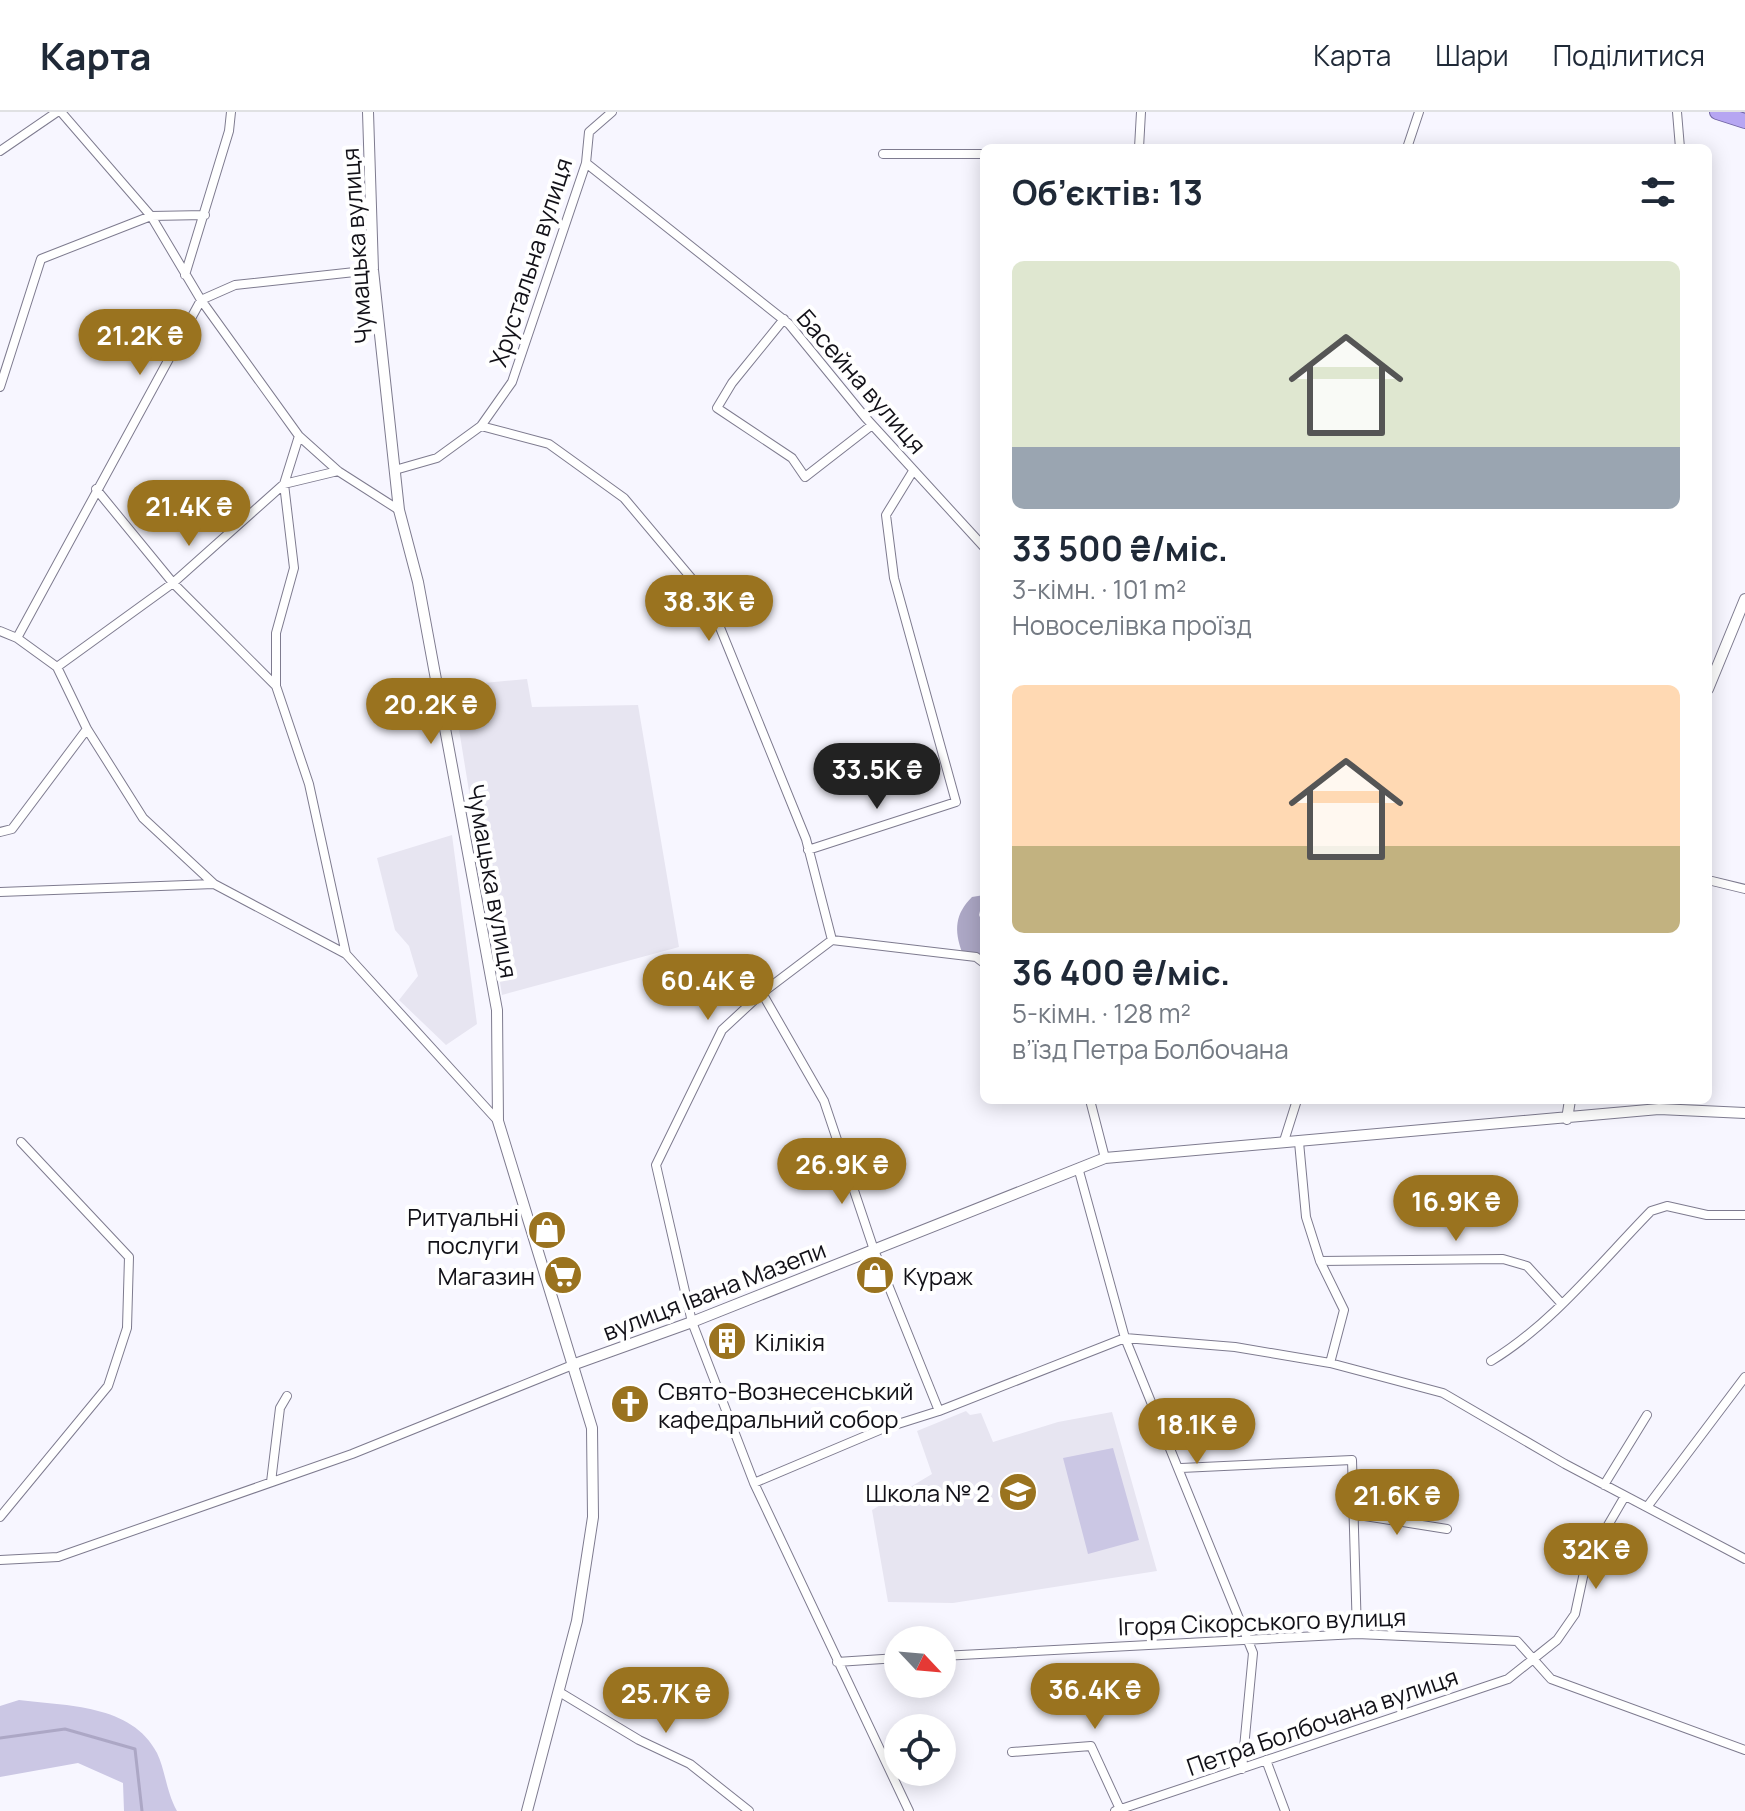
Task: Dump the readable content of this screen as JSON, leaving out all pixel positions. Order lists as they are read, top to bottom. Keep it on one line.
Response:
{"streets":{"street":["Чумацька вулиця","Хрустальна вулиця","Басейна вулиця","вулиця Івана Мазепи","Ігоря Сікорського вулиця","Петра Болбочана вулиця"]},"crossings":[["Чумацька вулиця","Хрустальна вулиця"],["Чумацька вулиця","вулиця Івана Мазепи"],["Хрустальна вулиця","Басейна вулиця"],["Ігоря Сікорського вулиця","Петра Болбочана вулиця"]],"places":{"shop":["Ритуальні послуги","Кураж"],"supermarket":["Магазин"],"building":["Кілікія"],"church":["Свято-Вознесенський кафедральний собор"],"school or university":["Школа № 2"]},"north":"bottom right","page":{"header":"Карта","nav":["Карта","Шари","Поділитися"],"heading":"Об’єктів: 13","list":[{"name":"33 500 ₴/міс.","note":"3-кімн. · 101 m² · Новоселівка проїзд"},{"name":"36 400 ₴/міс.","note":"5-кімн. · 128 m² · в’їзд Петра Болбочана"}],"price":["21.2K ₴","21.4K ₴","38.3K ₴","20.2K ₴","33.5K ₴","60.4K ₴","26.9K ₴","16.9K ₴","18.1K ₴","21.6K ₴","32K ₴","36.4K ₴","25.7K ₴"]}}
